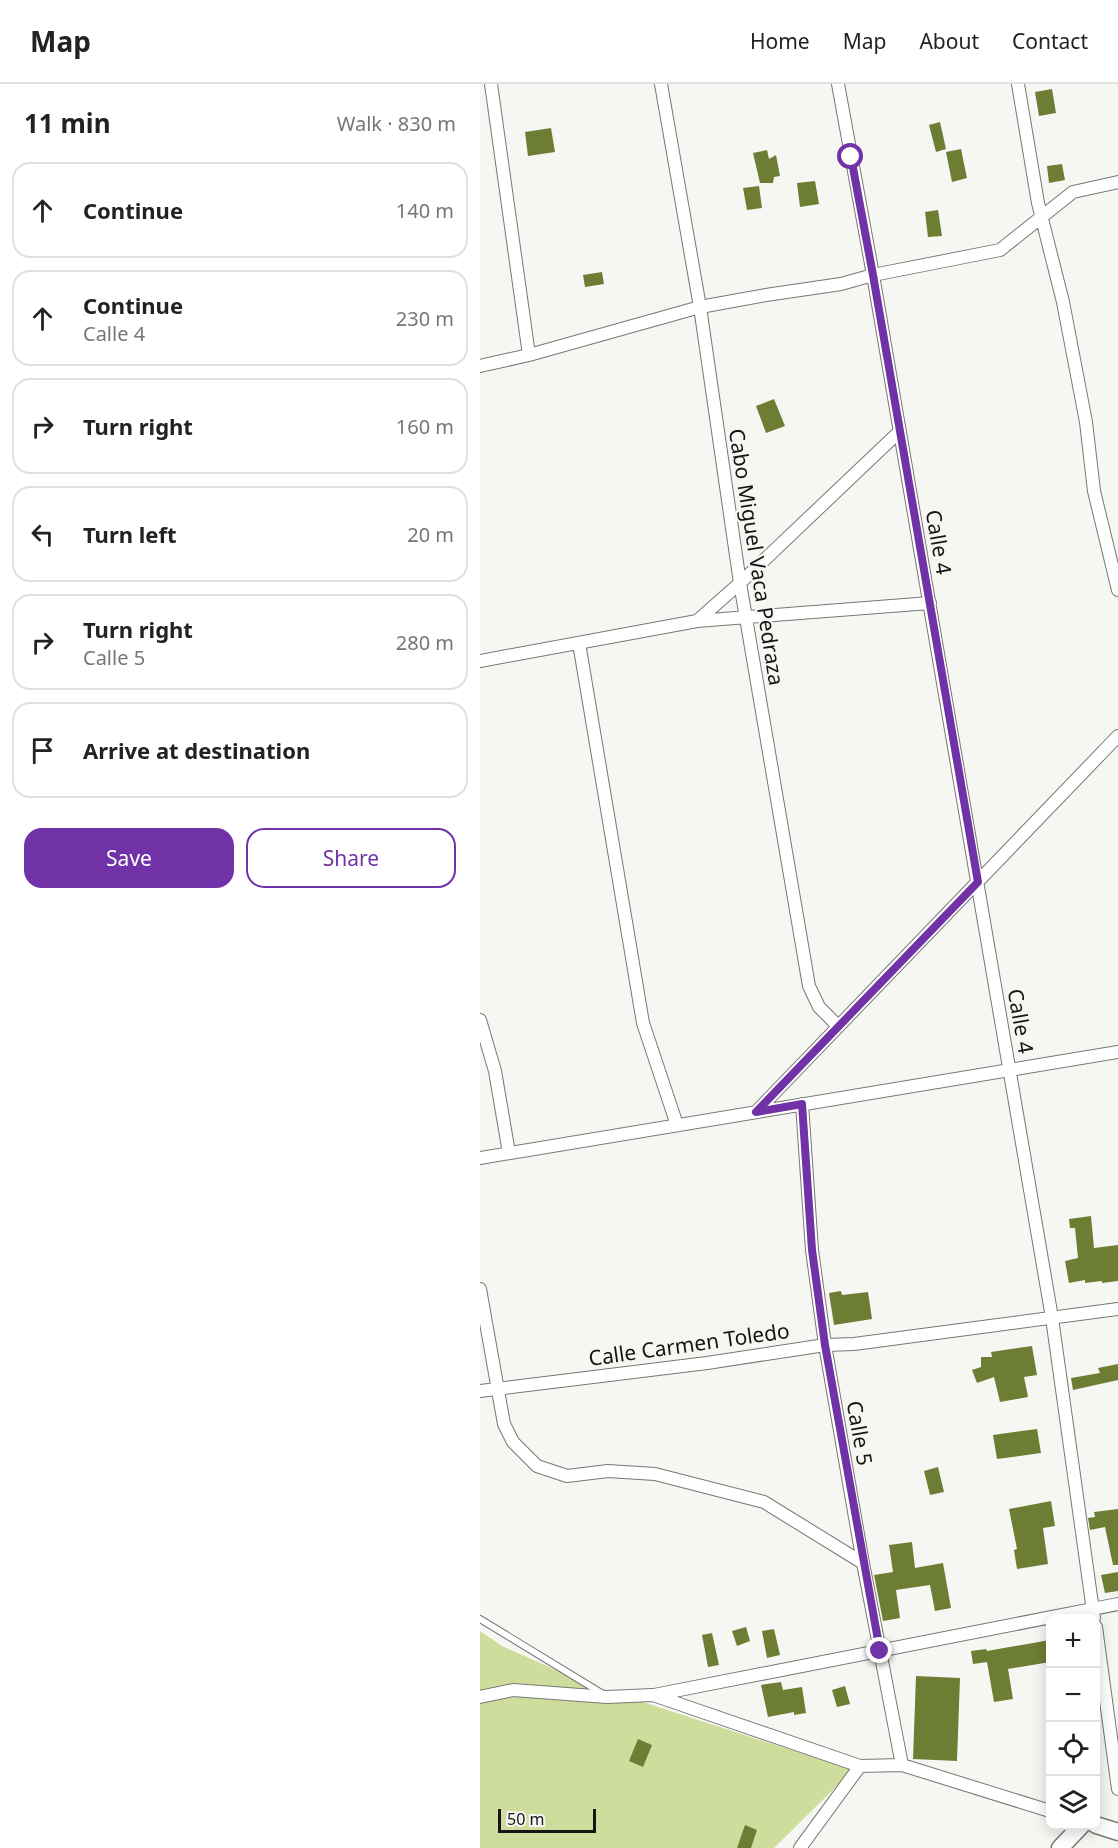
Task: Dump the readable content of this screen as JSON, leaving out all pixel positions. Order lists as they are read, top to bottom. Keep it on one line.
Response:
{"streets":{"street":["Calle 4","Cabo Miguel Vaca Pedraza","Calle Carmen Toledo","Calle 5"]},"crossings":[["Calle 4","Calle Carmen Toledo"],["Calle Carmen Toledo","Calle 5"]],"scale_bar":"50 m","page":{"header":"Map","nav":["Home","Map","About","Contact"],"heading":["11 min","Walk · 830 m"],"list":[["Continue","140 m"],["Continue","Calle 4","230 m"],["Turn right","160 m"],["Turn left","20 m"],["Turn right","Calle 5","280 m"],"Arrive at destination"],"buttons":["Save","Share"],"map_buttons":["+","−"],"scale":"50 m"}}
